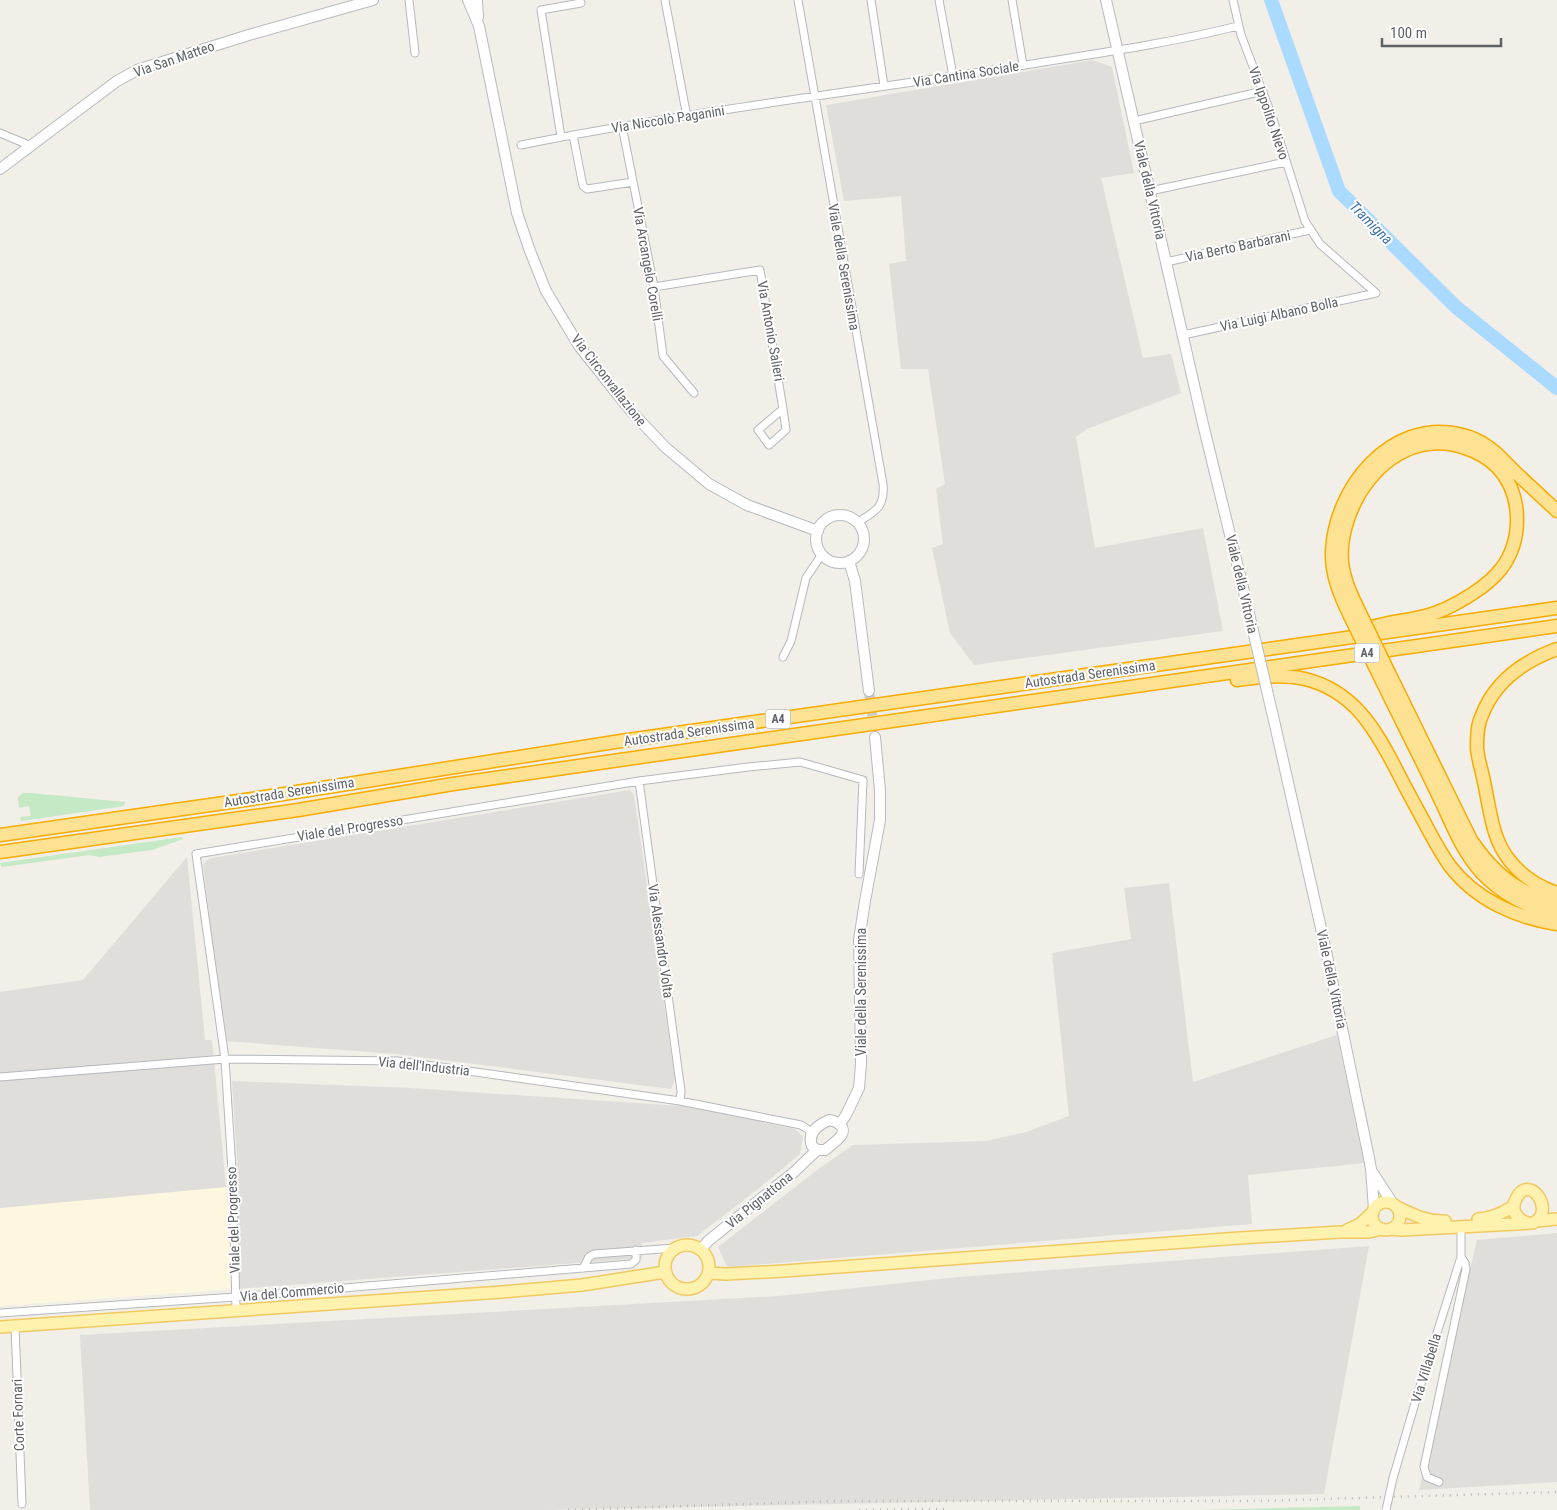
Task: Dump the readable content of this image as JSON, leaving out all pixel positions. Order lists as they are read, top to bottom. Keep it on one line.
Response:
{"streets":{"highway":["A4","Autostrada Serenissima"],"street":["Via San Matteo","Via Cantina Sociale","Via Ippolito Nievo","Via Niccolò Paganini","Viale della Vittoria","Via Berto Barbarani","Via Arcangelo Corelli","Viale della Serenissima","Via Luigi Albano Bolla","Via Antonio Salieri","Via Circonvallazione","Viale del Progresso","Via Alessandro Volta","Via dell'Industria","Via Pignattona","Via del Commercio","Via Villabella","Corte Fornari"]},"crossings":[["Via Cantina Sociale","Via Niccolò Paganini"],["Via Cantina Sociale","Viale della Vittoria"],["Via Cantina Sociale","Viale della Serenissima"],["Via Ippolito Nievo","Via Berto Barbarani"],["Via Ippolito Nievo","Via Luigi Albano Bolla"],["Via Niccolò Paganini","Via Arcangelo Corelli"],["Via Niccolò Paganini","Viale della Serenissima"],["Viale della Vittoria","Via Berto Barbarani"],["Viale della Vittoria","Via Luigi Albano Bolla"],["Via Arcangelo Corelli","Via Antonio Salieri"],["Viale della Serenissima","Via Circonvallazione"],["Viale della Serenissima","Via dell'Industria"],["Viale della Serenissima","Via Pignattona"],["Viale del Progresso","Via Alessandro Volta"],["Viale del Progresso","Via dell'Industria"],["Viale del Progresso","Via del Commercio"],["Via Alessandro Volta","Via dell'Industria"],["Via dell'Industria","Via Pignattona"]],"water":["Tramigna"],"scale_bar":"100 m"}
